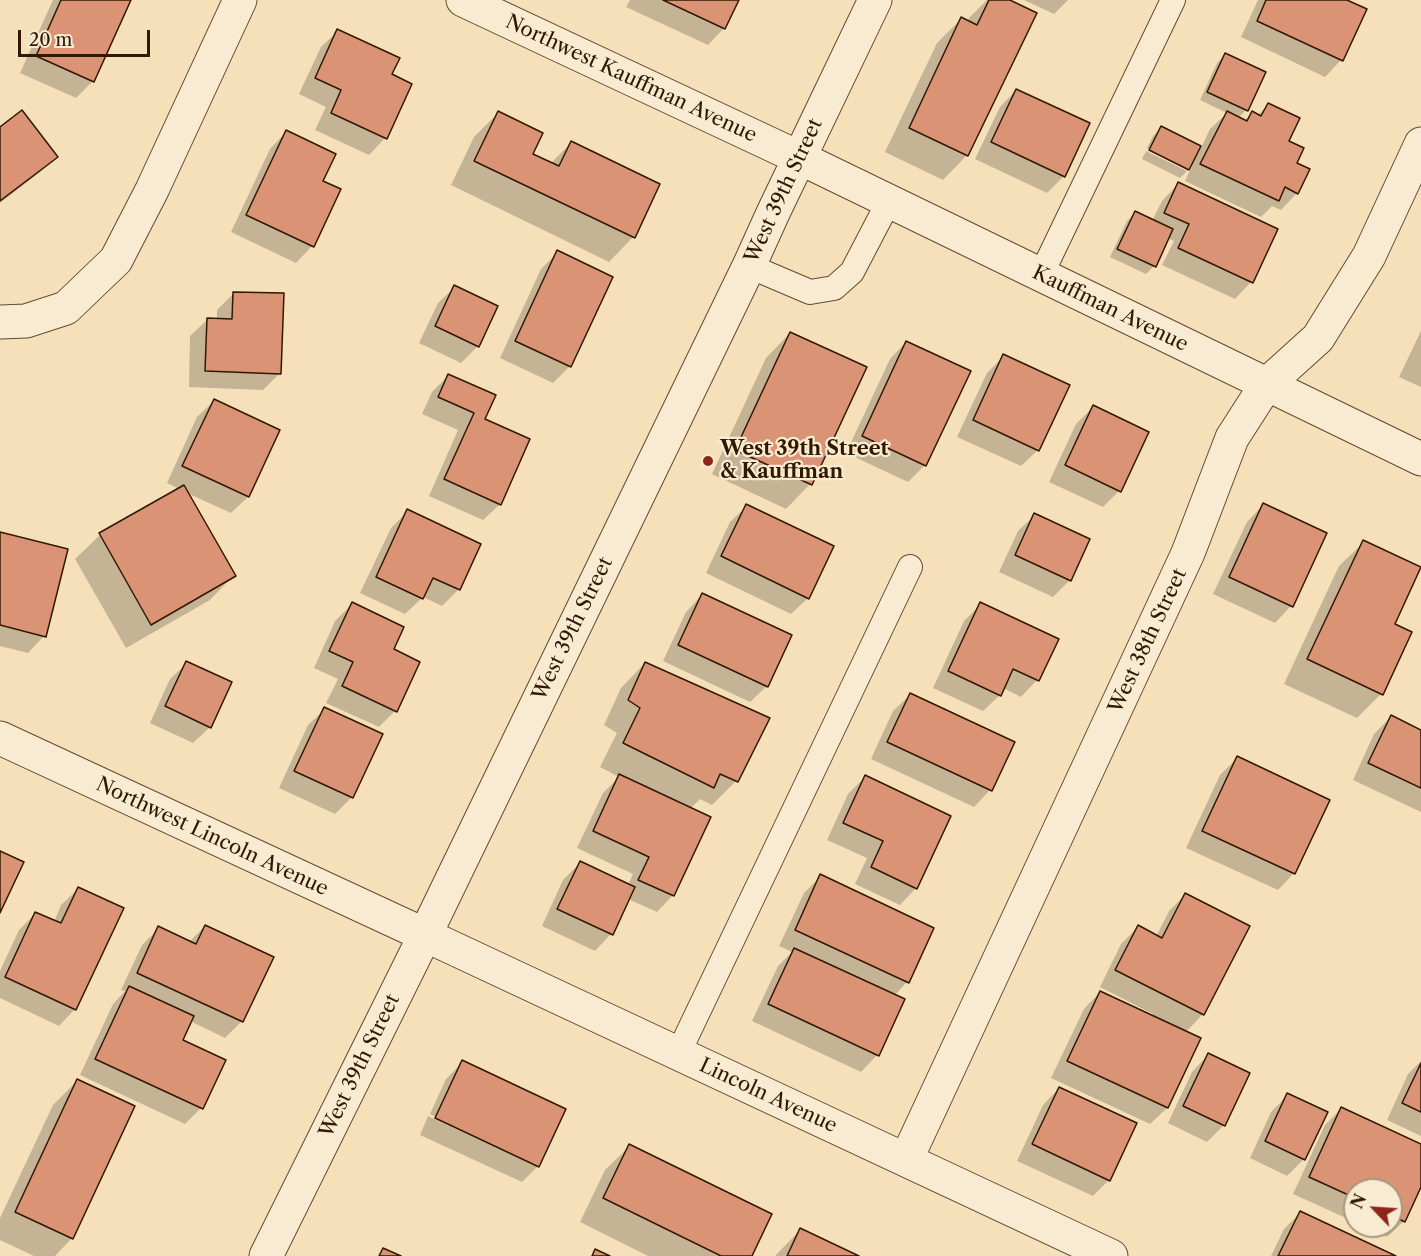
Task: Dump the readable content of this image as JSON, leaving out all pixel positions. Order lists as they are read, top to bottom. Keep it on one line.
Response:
{"streets":{"street":["Northwest Kauffman Avenue","West 39th Street","Kauffman Avenue","West 38th Street","Northwest Lincoln Avenue","Lincoln Avenue"]},"crossings":[["Northwest Kauffman Avenue","West 39th Street"],["Northwest Kauffman Avenue","Kauffman Avenue"],["West 39th Street","Kauffman Avenue"],["West 39th Street","Northwest Lincoln Avenue"],["West 39th Street","Lincoln Avenue"],["Kauffman Avenue","West 38th Street"],["West 38th Street","Lincoln Avenue"],["Northwest Lincoln Avenue","Lincoln Avenue"]],"places":["West 39th Street & Kauffman"],"scale_bar":"20 m","north":"top left"}
